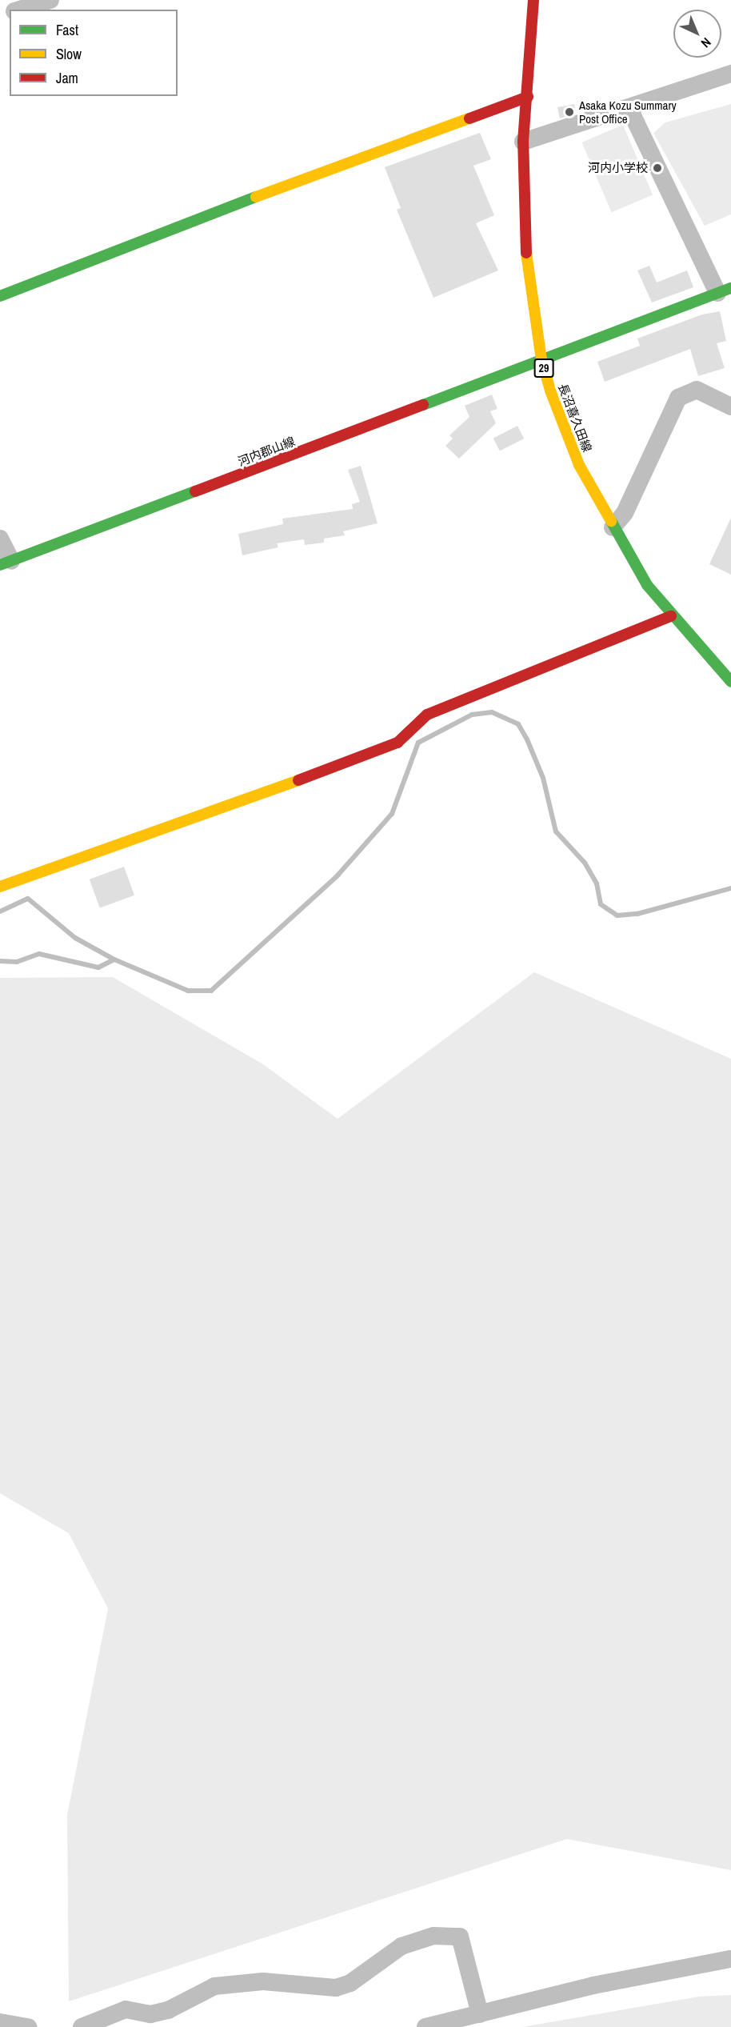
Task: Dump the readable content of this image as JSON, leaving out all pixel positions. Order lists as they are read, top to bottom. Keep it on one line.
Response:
{"streets":{"street":["29","長沼喜久田線","河内郡山線"]},"crossings":[["長沼喜久田線","河内郡山線"]],"places":["Asaka Kozu Summary Post Office","河内小学校"],"legend":["Fast","Slow","Jam"],"north":"bottom right"}
